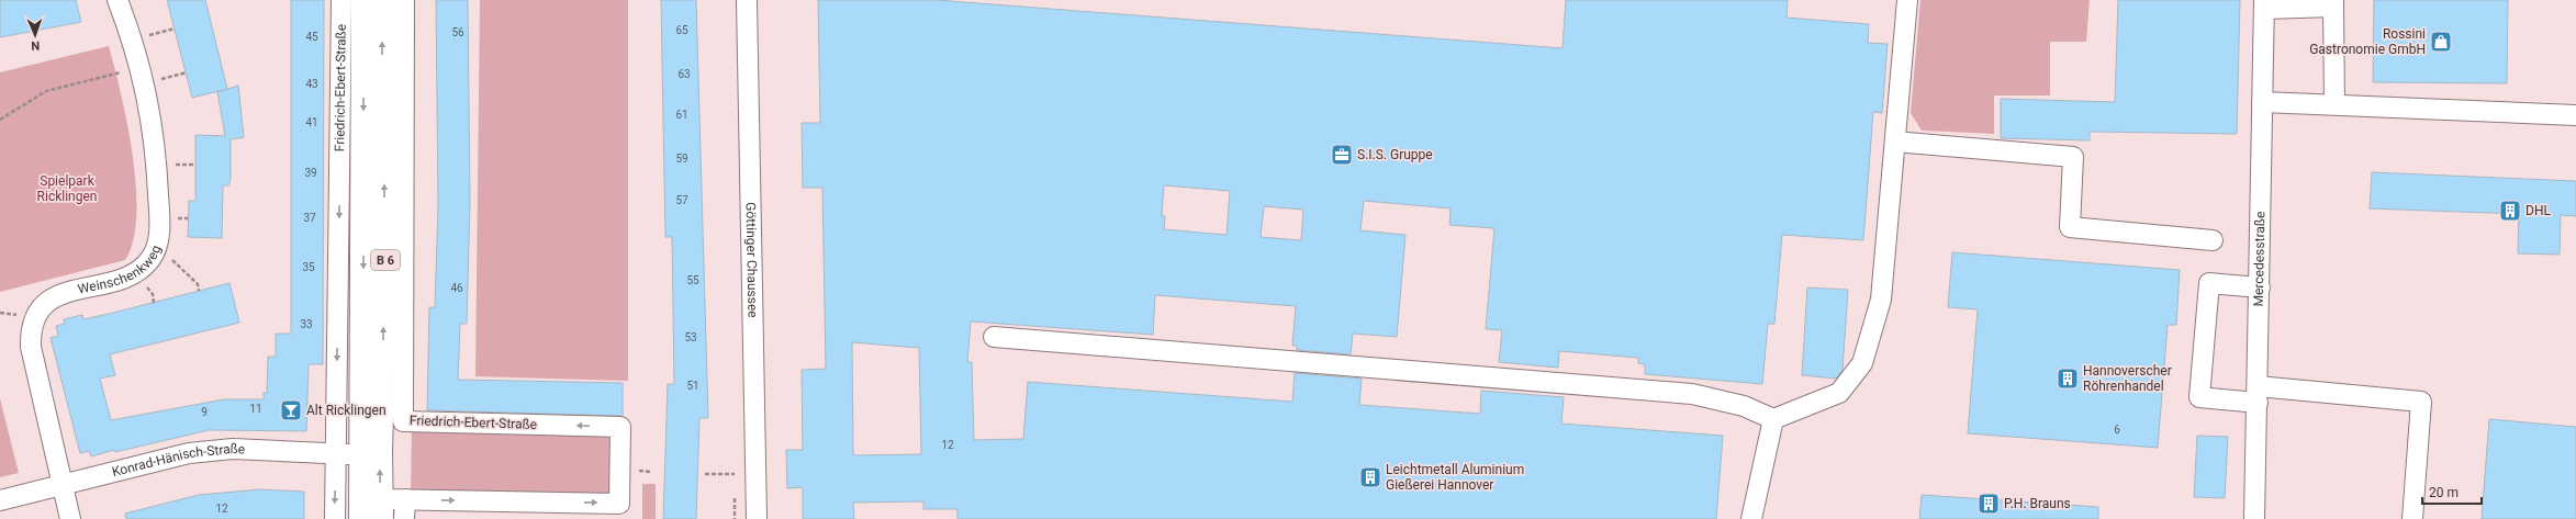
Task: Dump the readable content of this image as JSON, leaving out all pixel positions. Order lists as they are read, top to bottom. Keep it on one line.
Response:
{"streets":{"main road":["Friedrich-Ebert-Straße","B 6"],"street":["Göttinger Chaussee","Mercedesstraße","Weinschenkweg","Konrad-Hänisch-Straße"]},"crossings":[["Friedrich-Ebert-Straße","Konrad-Hänisch-Straße"],["Weinschenkweg","Konrad-Hänisch-Straße"]],"parks":["Spielpark Ricklingen"],"places":{"shop":["Rossini Gastronomie GmbH"],"office":["S.I.S. Gruppe"],"building":["DHL","Hannoverscher Röhrenhandel","Leichtmetall Aluminium Gießerei Hannover","P.H. Brauns"],"bar":["Alt Ricklingen"]},"house_numbers":["65","56","45","63","43","61","41","59","39","57","37","35","55","46","33","53","51","11","9","6","12","12"],"scale_bar":"20 m","north":"bottom"}
